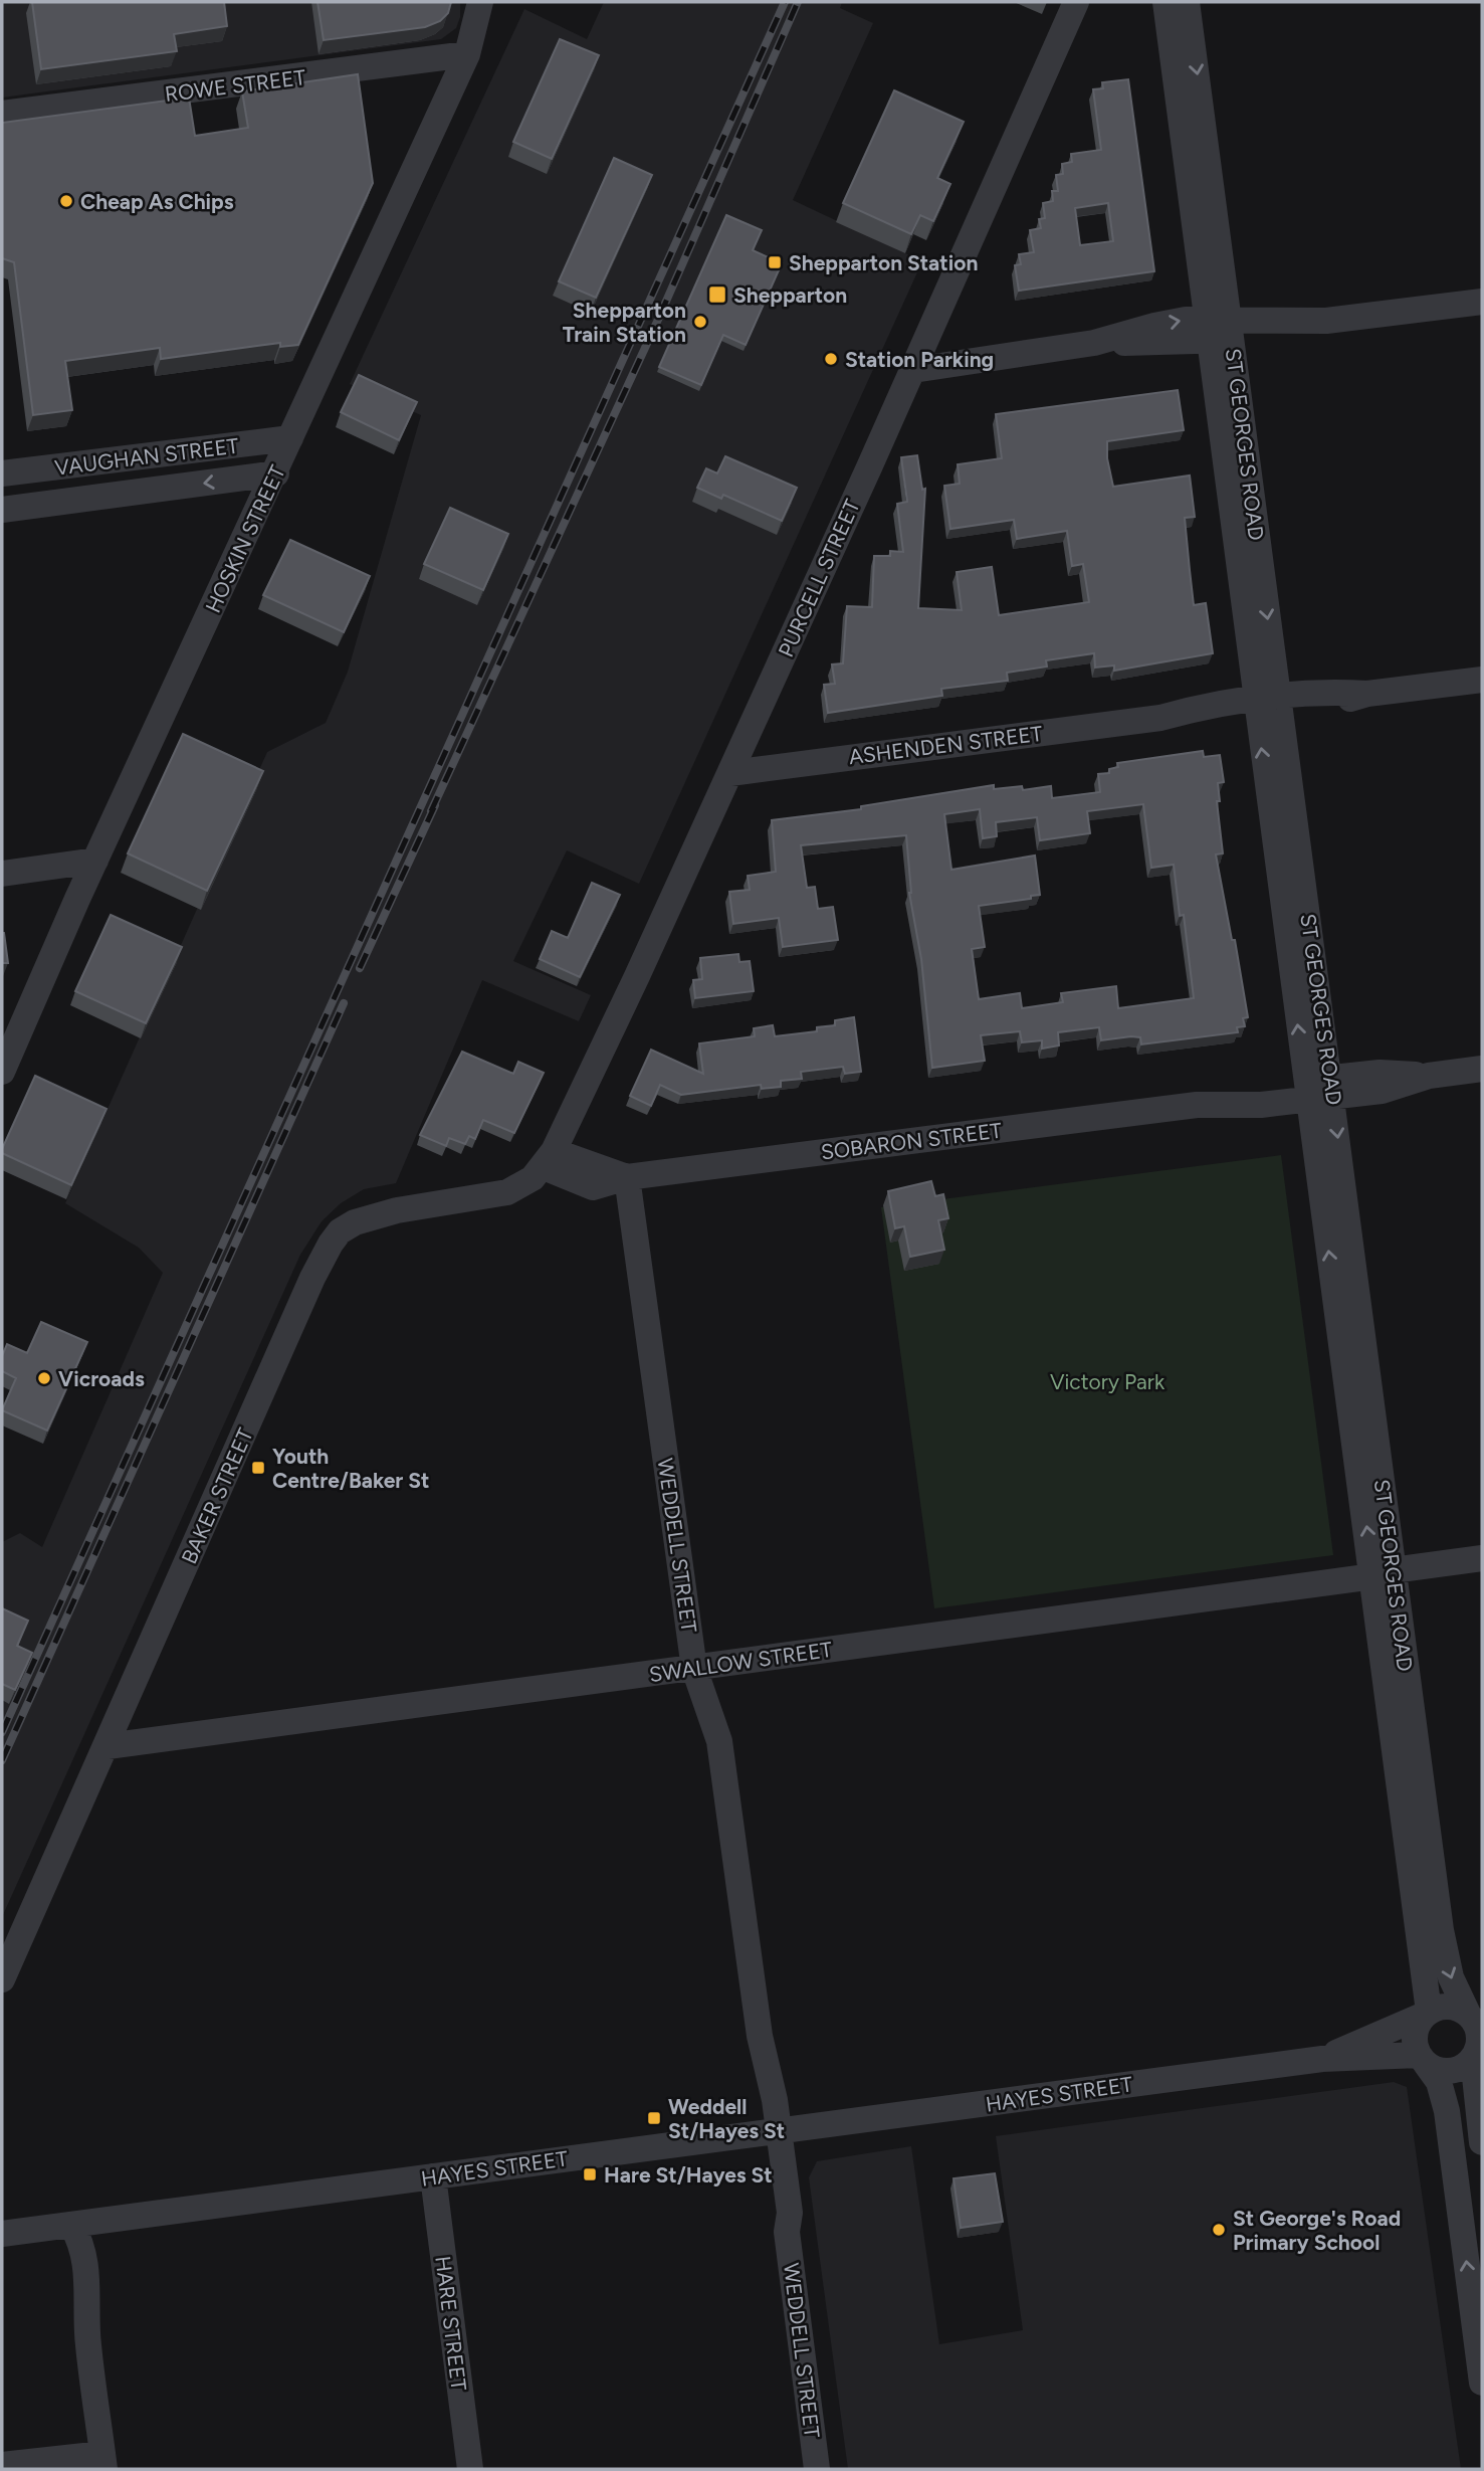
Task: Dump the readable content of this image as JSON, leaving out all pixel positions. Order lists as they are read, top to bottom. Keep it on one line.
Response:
{"streets":{"street":["ROWE STREET","ST GEORGES ROAD","VAUGHAN STREET","HOSKIN STREET","PURCELL STREET","ASHENDEN STREET","SOBARON STREET","BAKER STREET","WEDDELL STREET","SWALLOW STREET","HAYES STREET","HARE STREET"]},"crossings":[["ROWE STREET","HOSKIN STREET"],["ST GEORGES ROAD","ASHENDEN STREET"],["ST GEORGES ROAD","SOBARON STREET"],["ST GEORGES ROAD","SWALLOW STREET"],["ST GEORGES ROAD","HAYES STREET"],["VAUGHAN STREET","HOSKIN STREET"],["PURCELL STREET","ASHENDEN STREET"],["PURCELL STREET","SOBARON STREET"],["PURCELL STREET","BAKER STREET"],["SOBARON STREET","BAKER STREET"],["SOBARON STREET","WEDDELL STREET"],["BAKER STREET","SWALLOW STREET"],["WEDDELL STREET","SWALLOW STREET"],["WEDDELL STREET","HAYES STREET"],["HAYES STREET","HARE STREET"]],"parks":["Victory Park"],"places":{"other":["Cheap As Chips","Shepparton Train Station","Station Parking","Vicroads","St George's Road Primary School"],"transit":["Shepparton Station","Shepparton","Youth Centre/Baker St","Weddell St/Hayes St","Hare St/Hayes St"]}}
